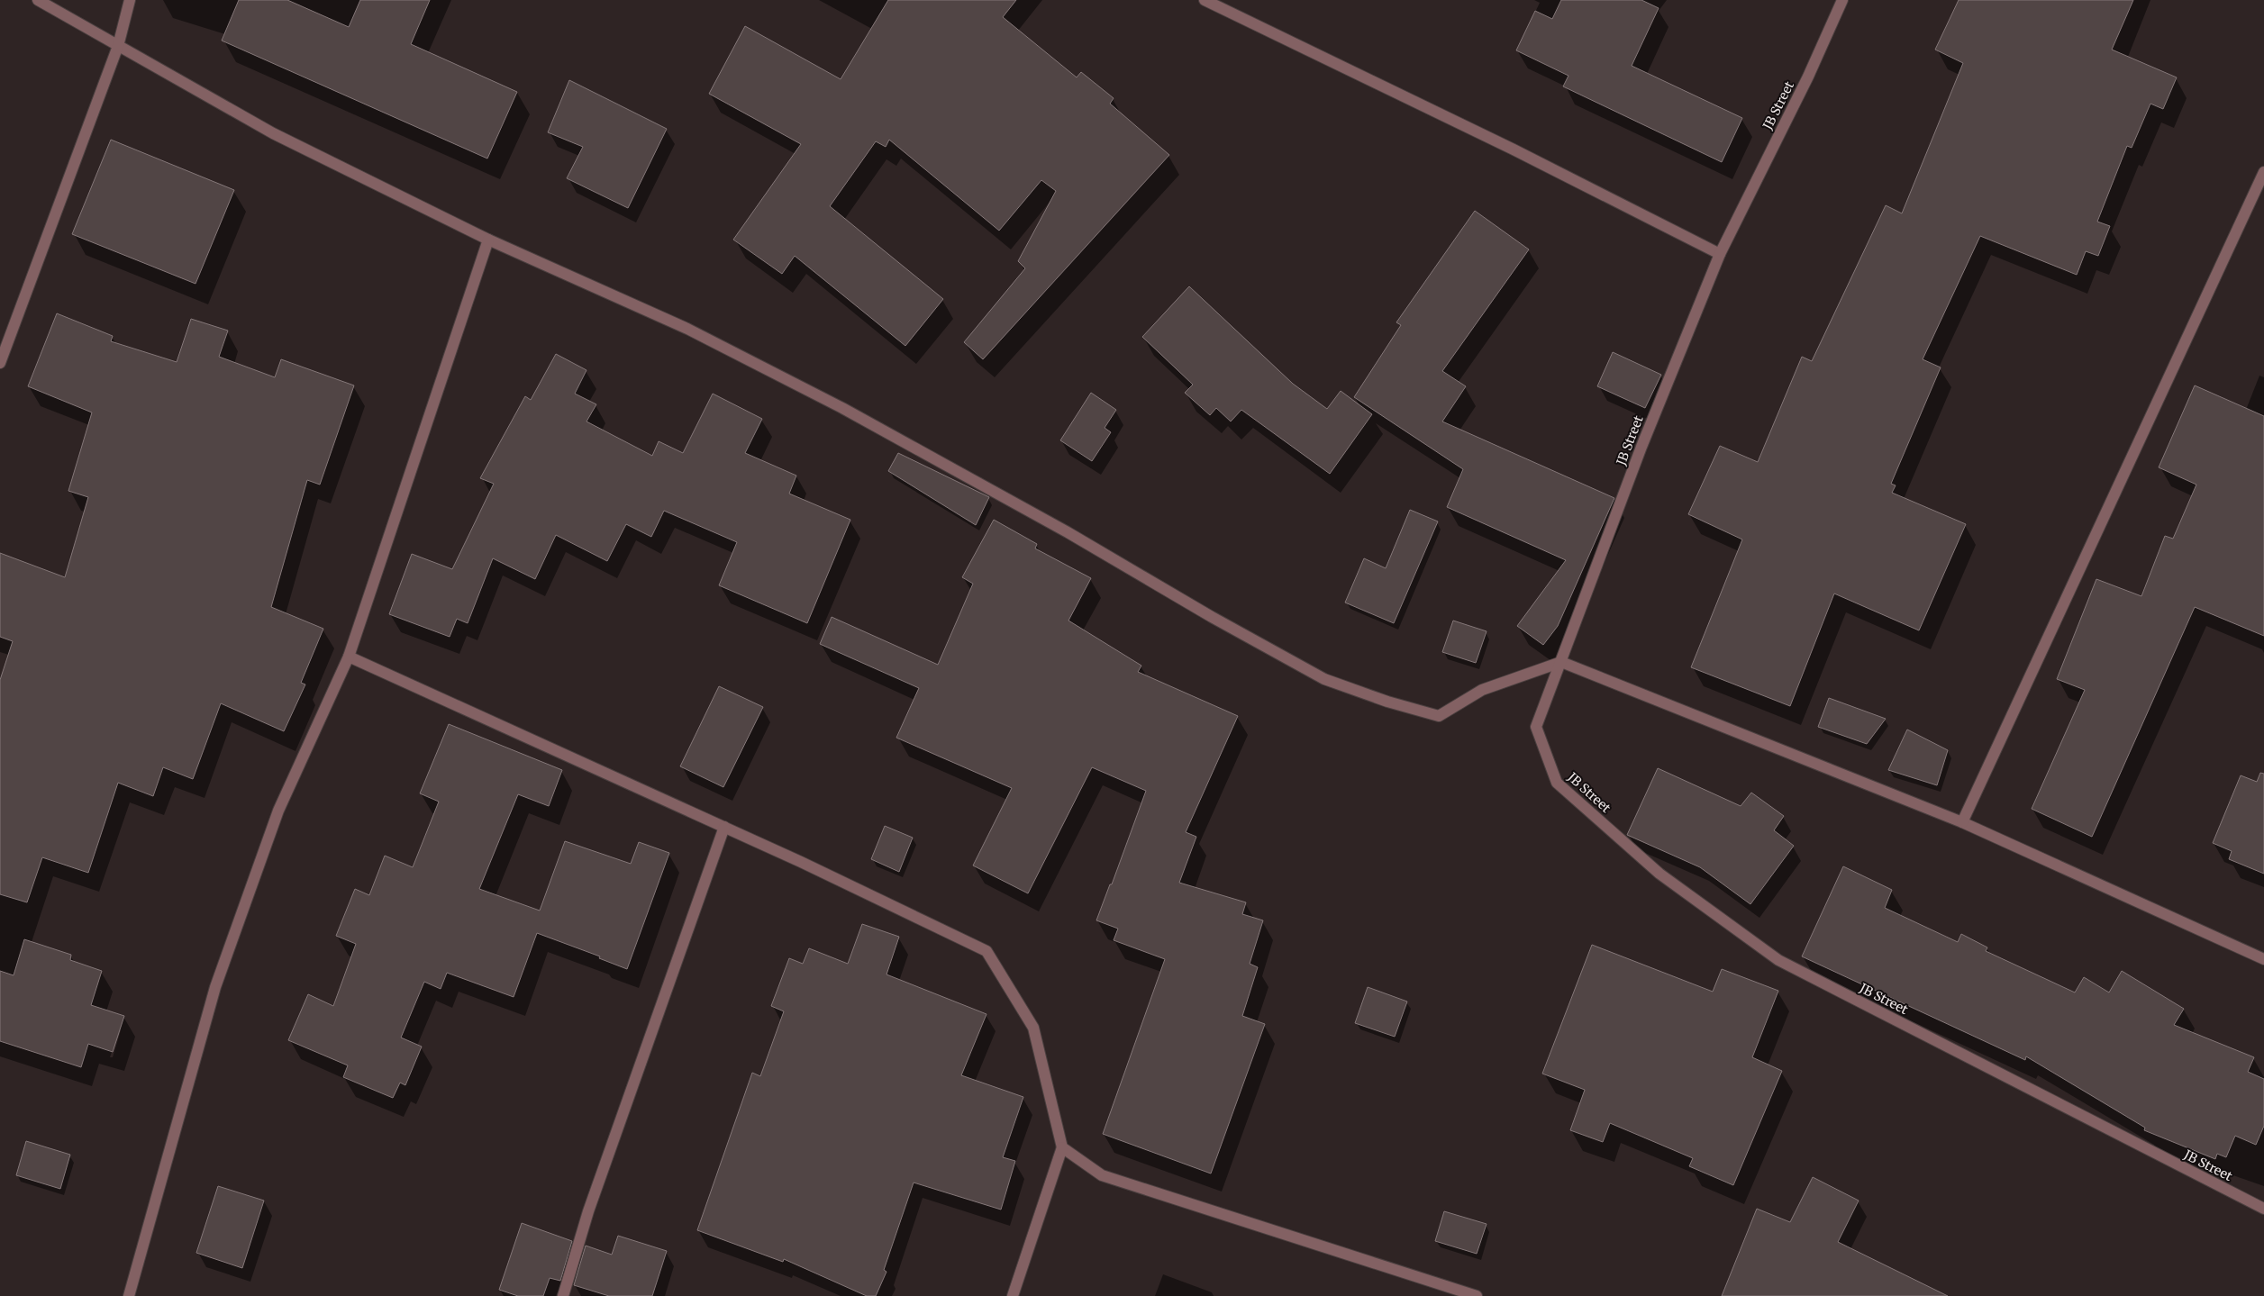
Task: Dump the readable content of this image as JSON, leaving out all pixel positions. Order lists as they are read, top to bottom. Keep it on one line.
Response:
{"streets":{"street":["JB Street"]}}
